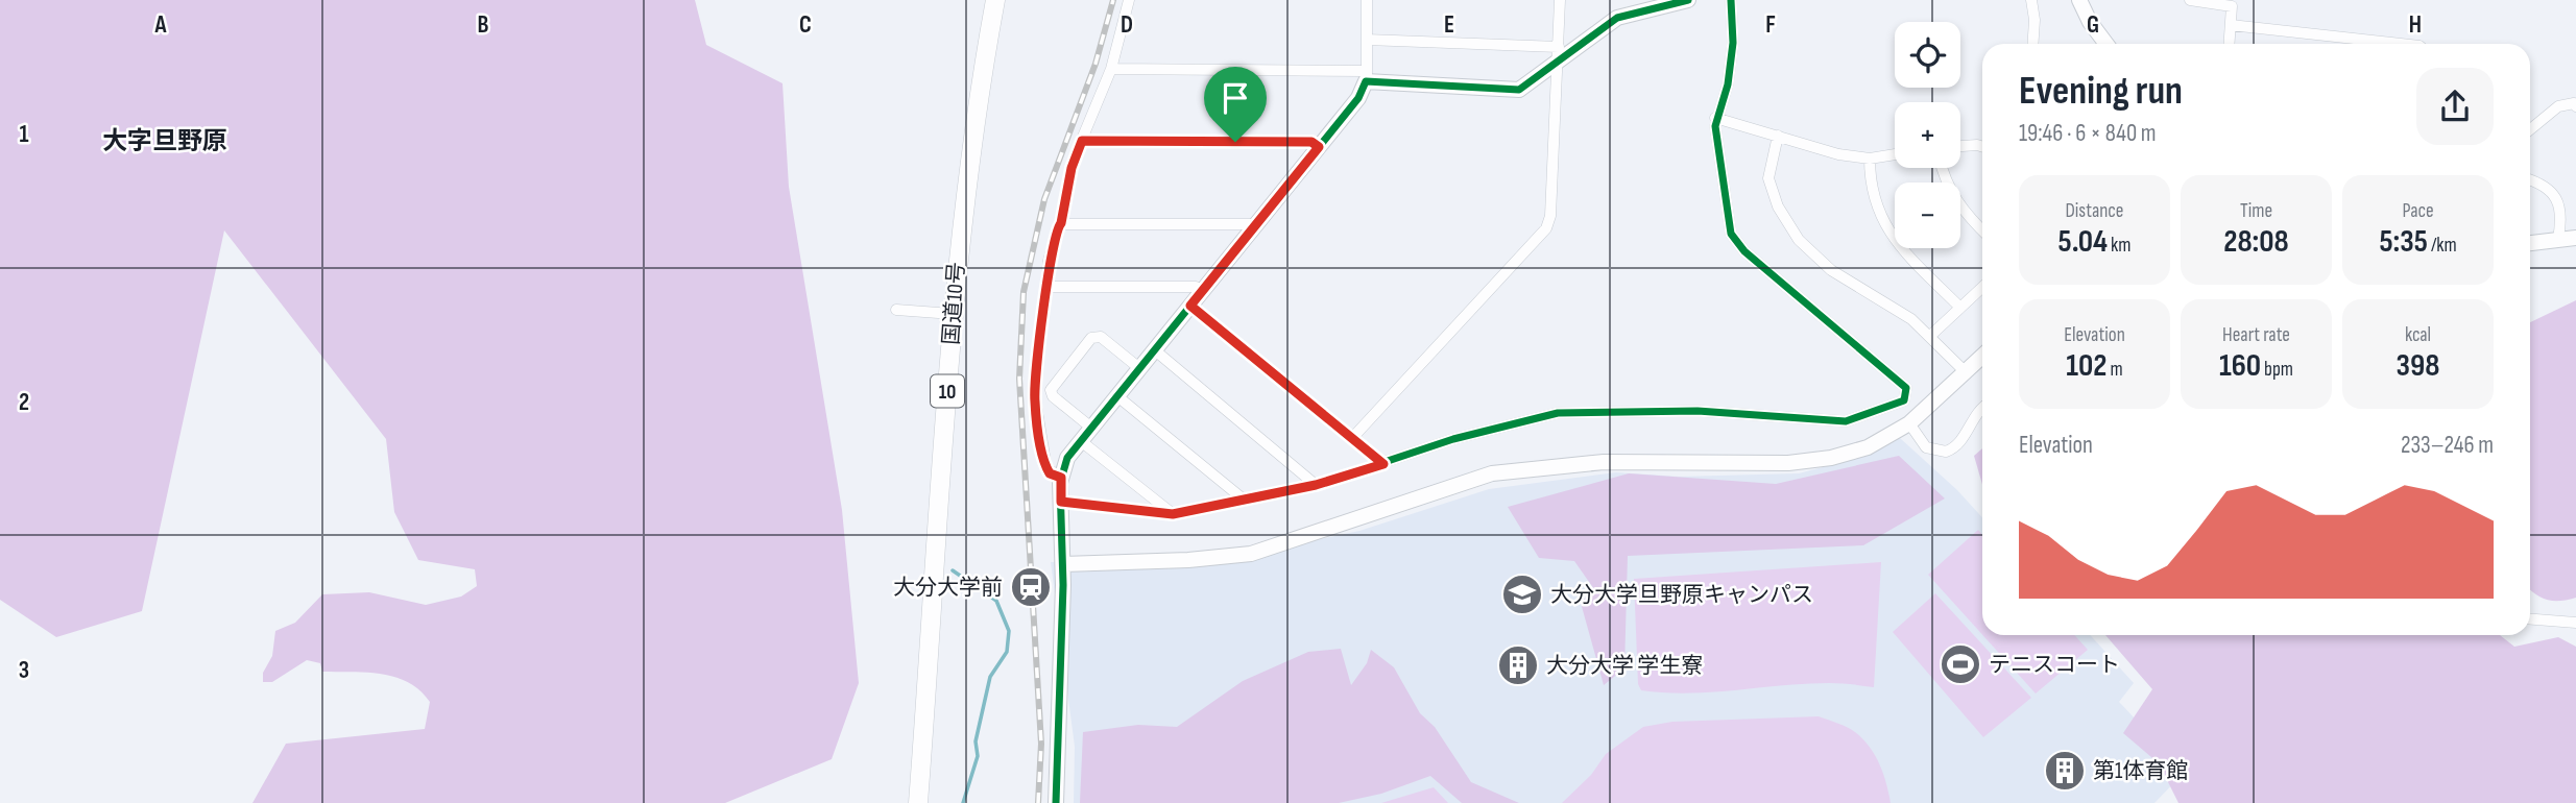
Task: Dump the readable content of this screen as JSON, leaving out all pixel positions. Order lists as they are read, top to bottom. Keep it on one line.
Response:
{"streets":{"highway":["国道10号","10"]},"districts":["大字旦野原"],"places":{"station":["大分大学前"],"school or university":["大分大学旦野原キャンパス"],"sports":["テニスコート"],"building":["大分大学 学生寮","第1体育館"]},"page":{"map_buttons":["+","−"],"heading":["Evening run","19:46 · 6 × 840 m"],"stats":[["Distance","5.04 km"],["Time","28:08"],["Pace","5:35 /km"],["Elevation","102 m"],["Heart rate","160 bpm"],["kcal","398"]],"chart":["Elevation","233–246 m"]},"grid":{"columns":["A","B","C","D","E","F","G","H"],"rows":["1","2","3"]}}
